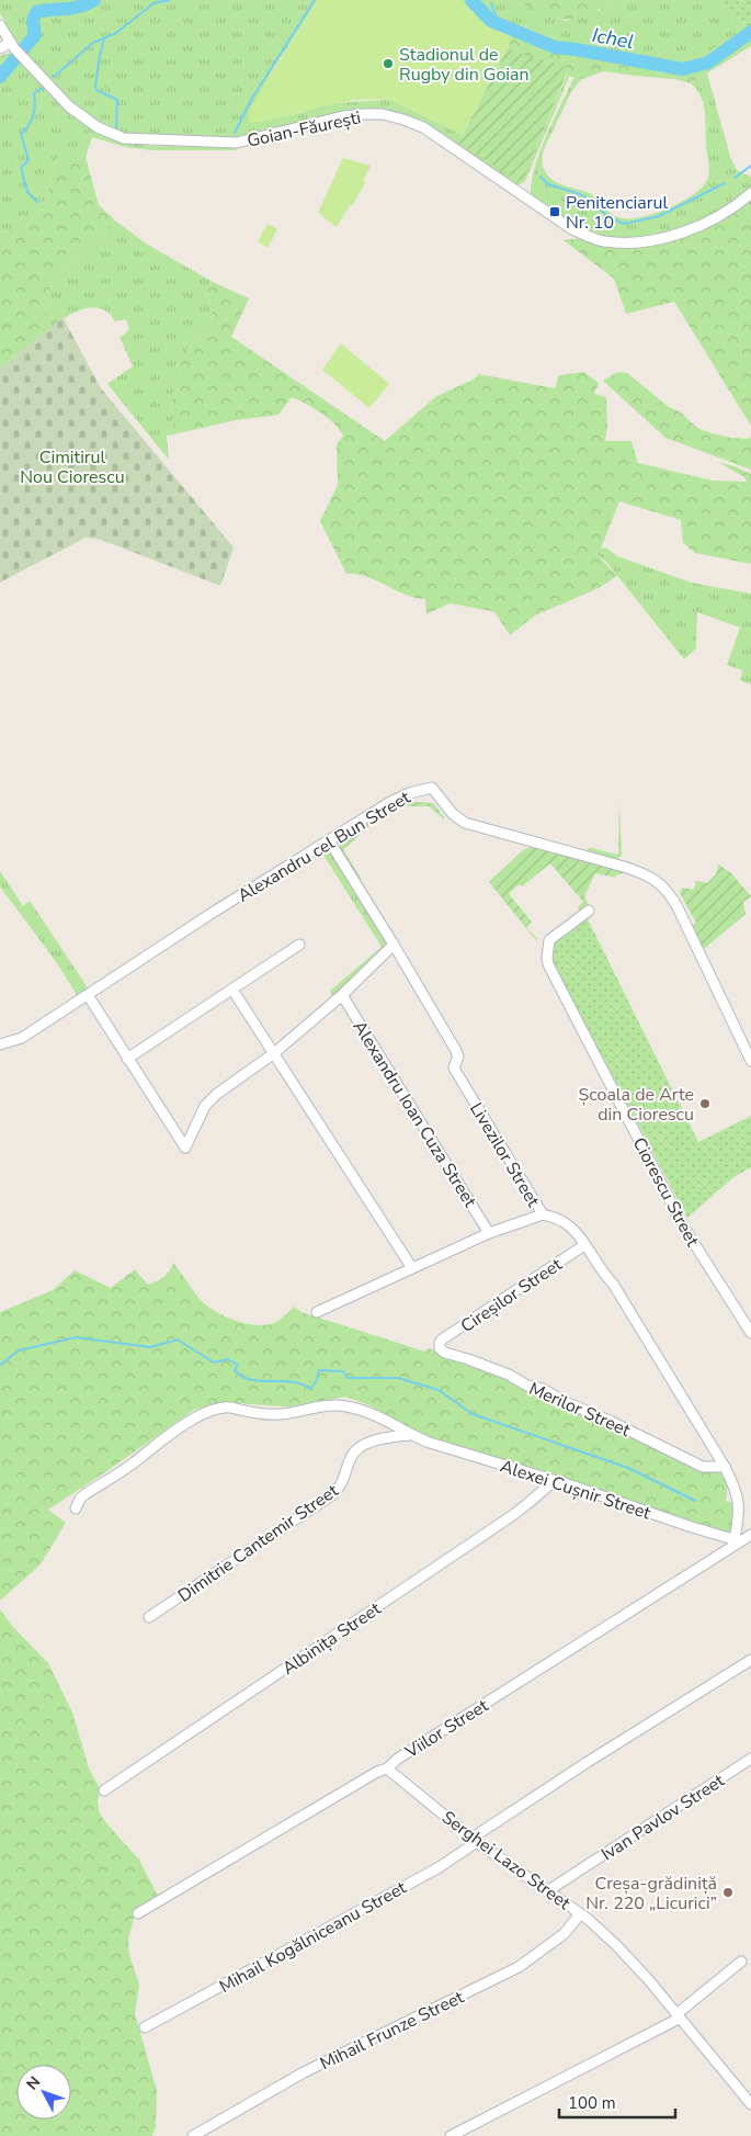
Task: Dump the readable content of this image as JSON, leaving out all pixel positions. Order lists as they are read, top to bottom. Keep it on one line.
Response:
{"streets":{"street":["Goian-Făurești","Alexandru cel Bun Street","Alexandru Ioan Cuza Street","Livezilor Street","Ciorescu Street","Cireșilor Street","Merilor Street","Alexei Cușnir Street","Dimitrie Cantemir Street","Albinița Street","Viilor Street","Ivan Pavlov Street","Serghei Lazo Street","Mihail Kogălniceanu Street","Mihail Frunze Street"]},"crossings":[["Alexandru cel Bun Street","Livezilor Street"],["Livezilor Street","Cireșilor Street"],["Livezilor Street","Merilor Street"],["Livezilor Street","Alexei Cușnir Street"],["Livezilor Street","Viilor Street"],["Cireșilor Street","Merilor Street"],["Alexei Cușnir Street","Dimitrie Cantemir Street"],["Alexei Cușnir Street","Albinița Street"],["Alexei Cușnir Street","Viilor Street"],["Viilor Street","Serghei Lazo Street"],["Ivan Pavlov Street","Serghei Lazo Street"],["Serghei Lazo Street","Mihail Kogălniceanu Street"],["Serghei Lazo Street","Mihail Frunze Street"]],"water":["Ichel"],"parks":["Cimitirul Nou Ciorescu"],"places":{"other":["Stadionul de Rugby din Goian","Școala de Arte din Ciorescu","Creșa-grădiniță Nr. 220 „Licurici”"],"transit":["Penitenciarul Nr. 10"]},"scale_bar":"100 m","north":"top left"}
